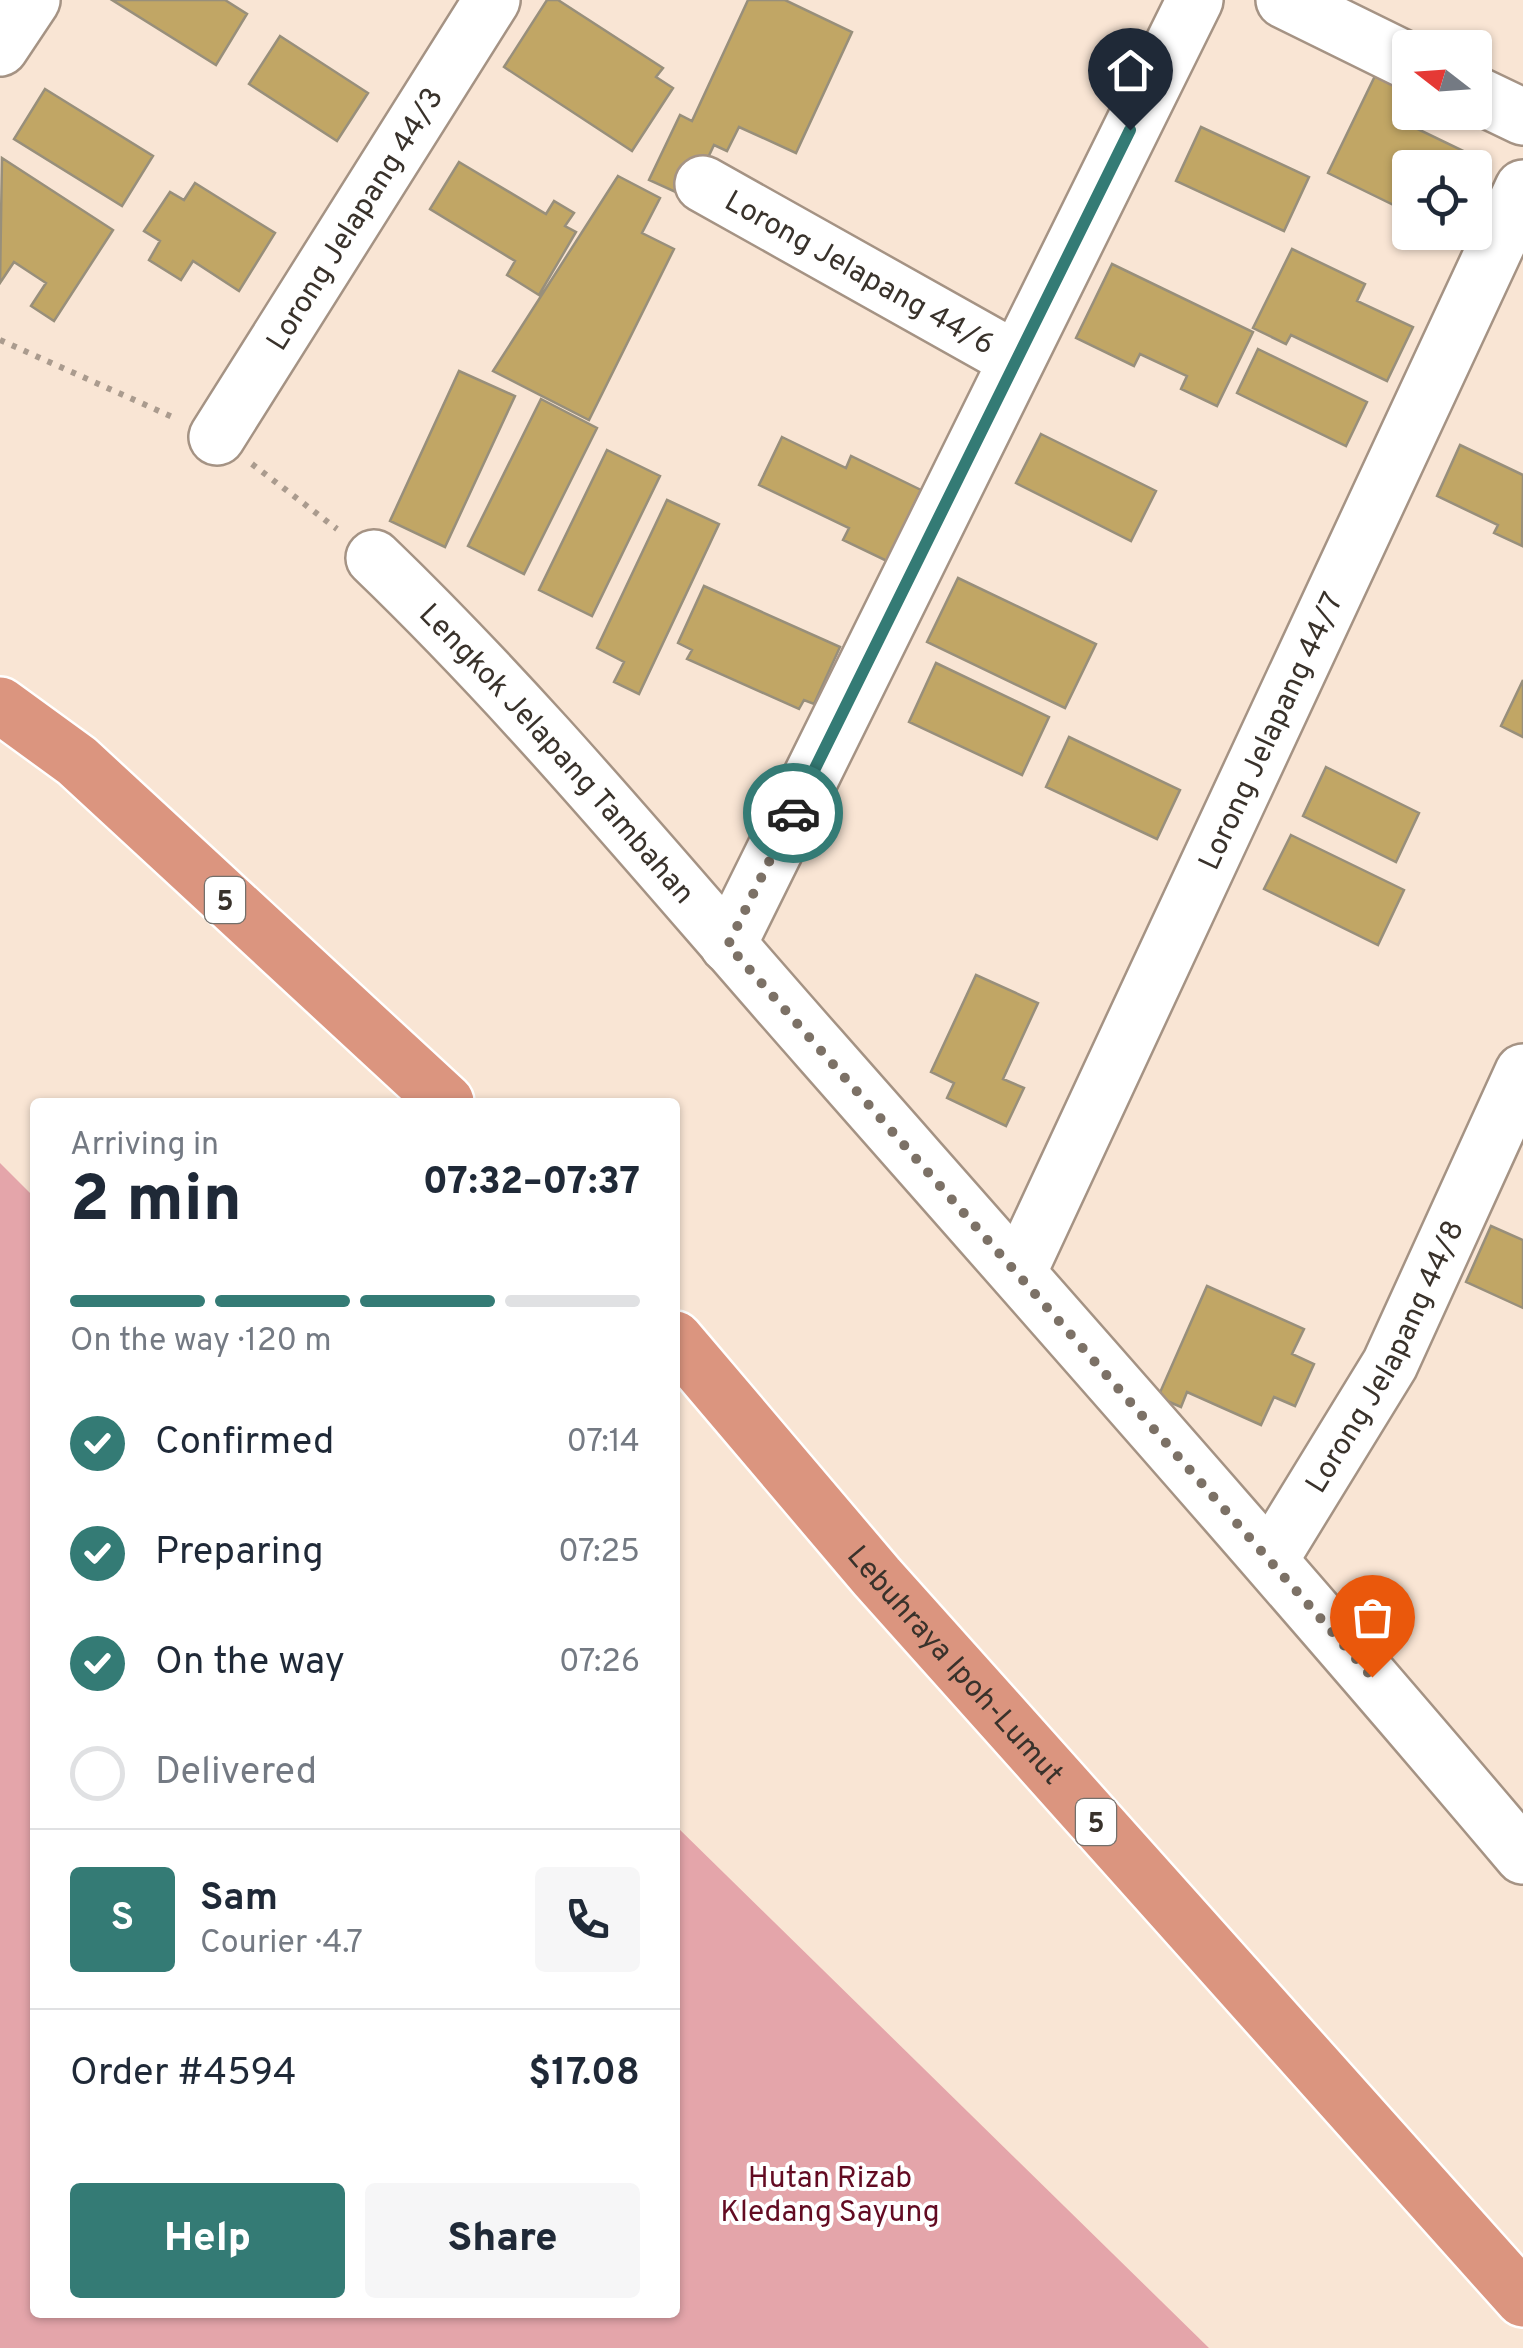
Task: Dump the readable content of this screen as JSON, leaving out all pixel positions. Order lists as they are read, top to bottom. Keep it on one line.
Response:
{"streets":{"highway":["5","Lebuhraya Ipoh-Lumut"],"street":["Lorong Jelapang 44/3","Lorong Jelapang 44/6","Lorong Jelapang 44/7","Lengkok Jelapang Tambahan","Lorong Jelapang 44/8"]},"crossings":[["Lorong Jelapang 44/7","Lengkok Jelapang Tambahan"],["Lengkok Jelapang Tambahan","Lorong Jelapang 44/8"]],"parks":["Hutan Rizab Kledang Sayung"],"north":"left","page":{"heading":["2 min","Arriving in","07:32–07:37"],"panel":["Sam","Courier · 4.7","Order #4594","$17.08"],"bar":"On the way · 120 m","list":[["Confirmed","07:14"],["Preparing","07:25"],["On the way","07:26"],"Delivered"],"round":"S","buttons":["Help","Share"]}}
